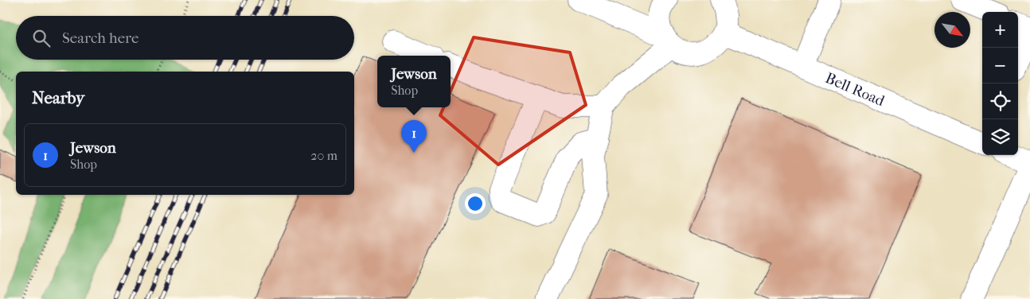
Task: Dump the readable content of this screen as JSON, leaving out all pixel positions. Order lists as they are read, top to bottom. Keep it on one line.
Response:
{"streets":{"street":["Bell Road"]},"north":"bottom right","page":{"map_buttons":["+","−"],"search":"Search here","popup":["Jewson","Shop"],"heading":"Nearby","pins":"1","list":[{"mark":"1","name":"Jewson","note":"Shop","value":"20 m"}]}}
